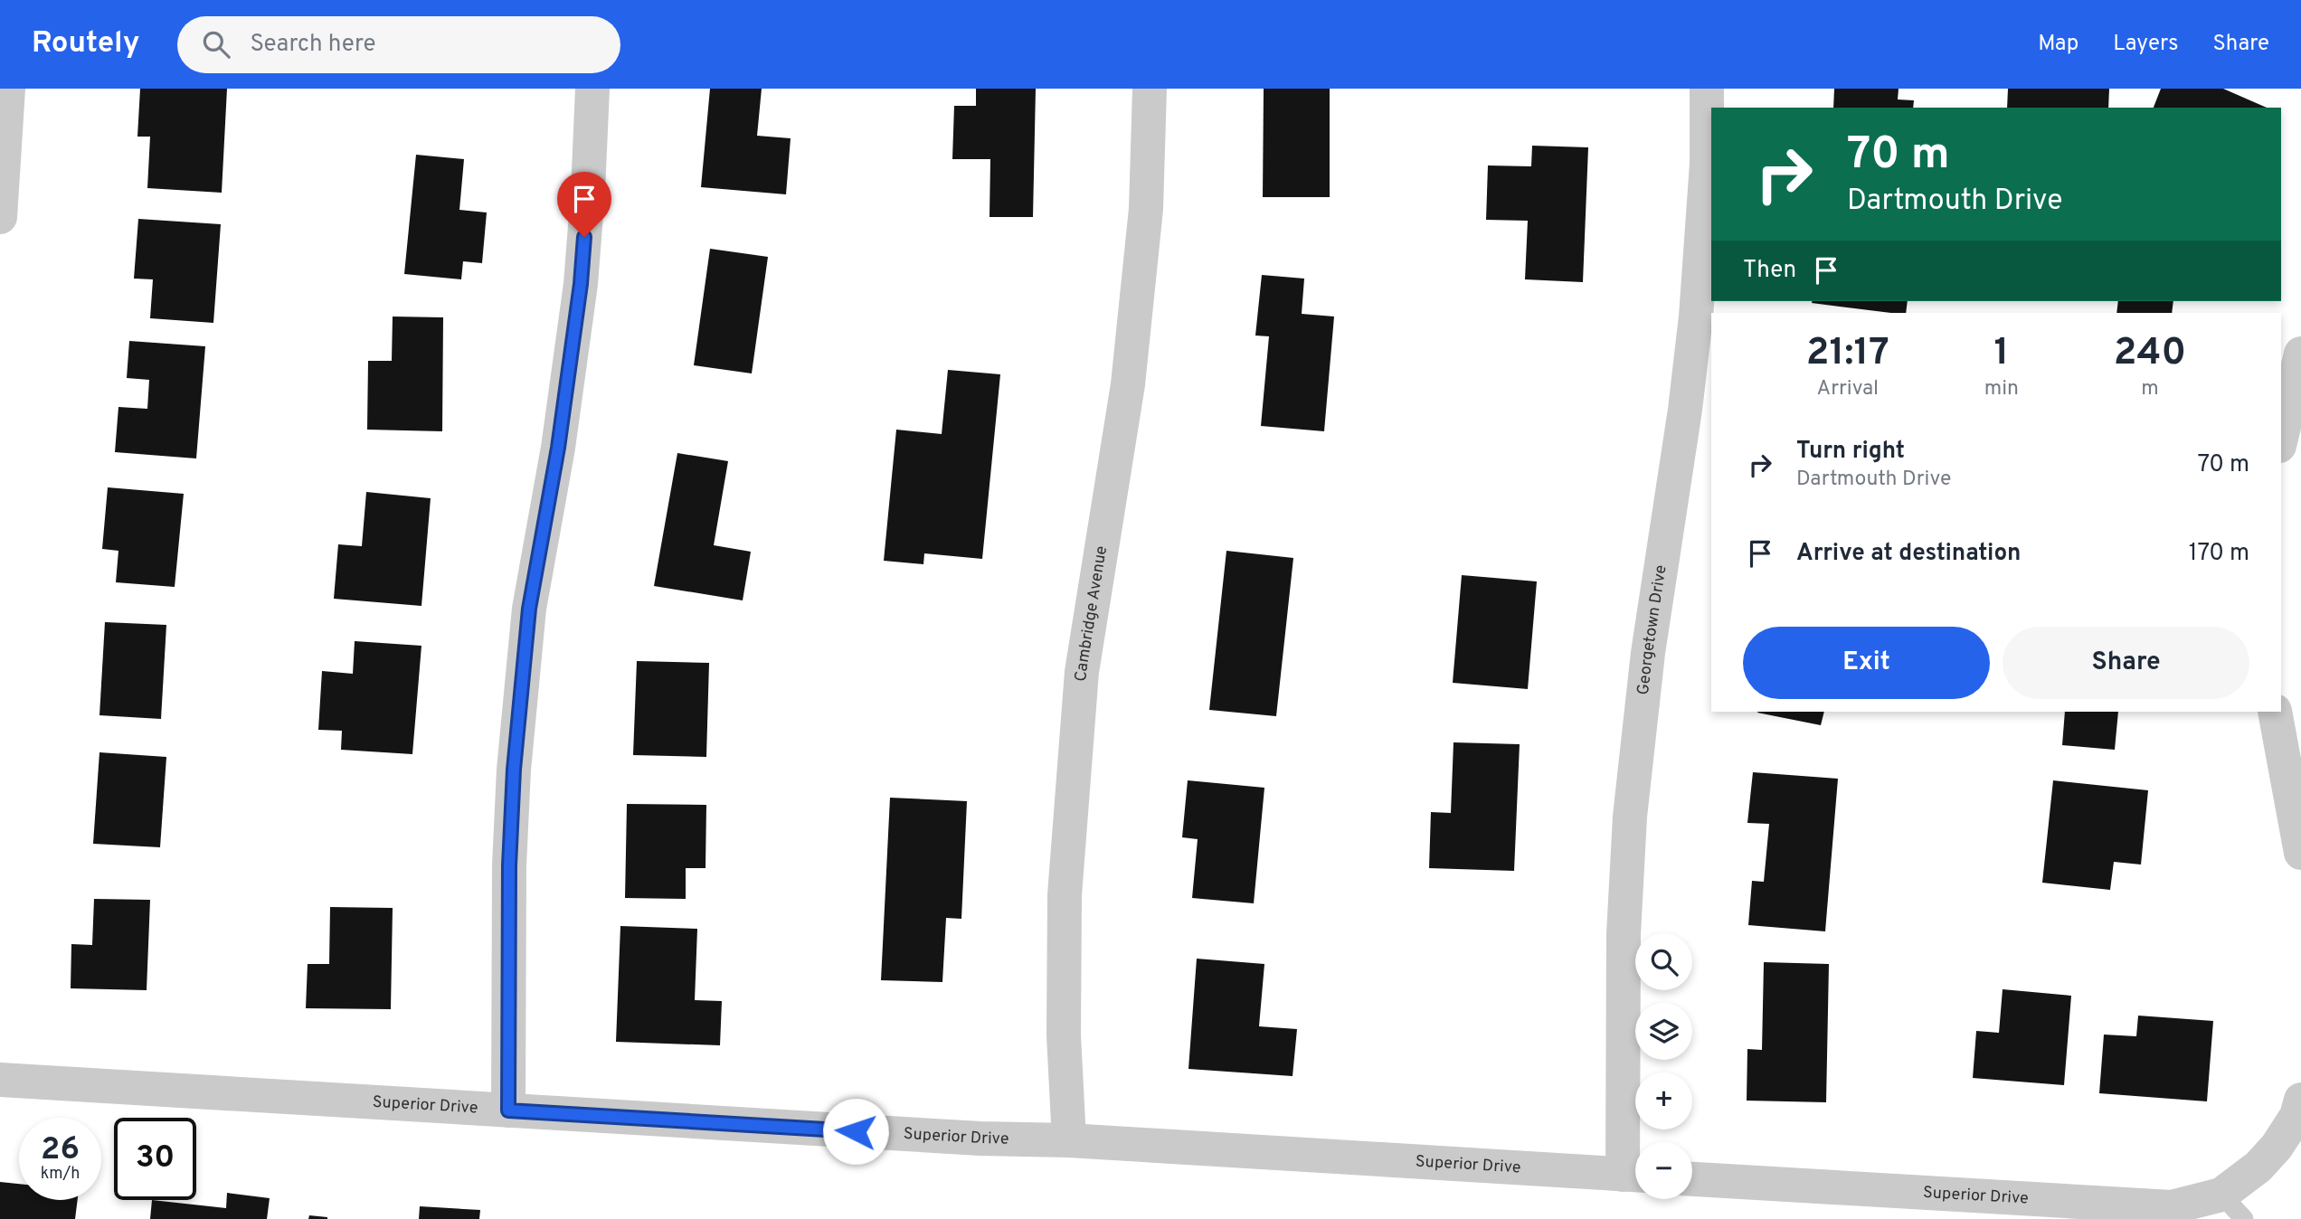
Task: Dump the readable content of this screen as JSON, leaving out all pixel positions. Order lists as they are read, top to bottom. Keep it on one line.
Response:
{"streets":{"street":["Cambridge Avenue","Georgetown Drive","Superior Drive"]},"crossings":[["Cambridge Avenue","Superior Drive"],["Georgetown Drive","Superior Drive"]],"page":{"header":"Routely","search":"Search here","nav":["Map","Layers","Share"],"turn":["70 m","Dartmouth Drive"],"then":"Then","eta":["21:17","Arrival","1","min","240","m"],"list":[{"name":"Turn right","note":"Dartmouth Drive","value":"70 m"},{"name":"Arrive at destination","value":"170 m"}],"buttons":["Exit","Share"],"map_buttons":["+","−"],"speed":"26 km/h","limit":"30"}}
